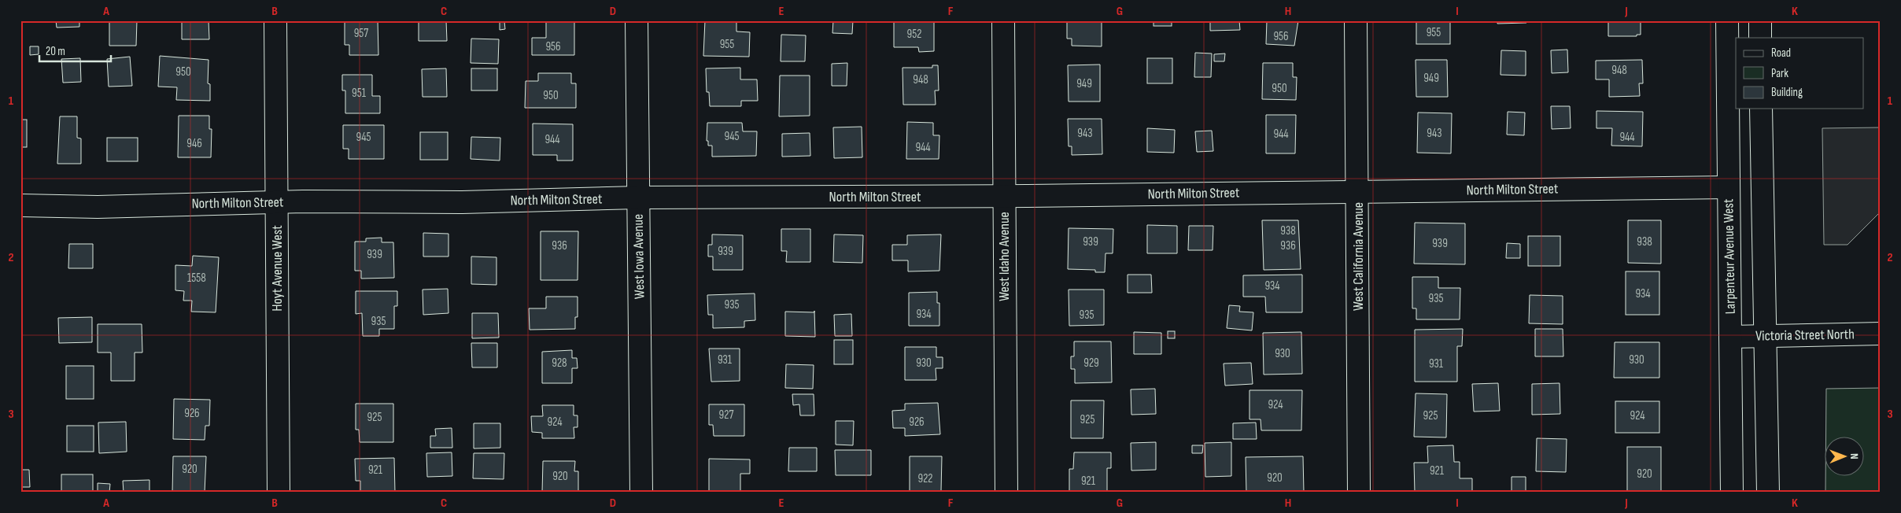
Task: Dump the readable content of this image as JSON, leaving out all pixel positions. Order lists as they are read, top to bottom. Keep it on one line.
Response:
{"streets":{"street":["North Milton Street","West Iowa Avenue","West Idaho Avenue","West California Avenue","Larpenteur Avenue West","Hoyt Avenue West","Victoria Street North"]},"crossings":[["North Milton Street","West Iowa Avenue"],["North Milton Street","West Idaho Avenue"],["North Milton Street","West California Avenue"],["North Milton Street","Larpenteur Avenue West"],["North Milton Street","Hoyt Avenue West"],["Larpenteur Avenue West","Victoria Street North"]],"house_numbers":["955","957","952","956","955","956","948","950","949","948","949","950","951","950","943","943","944","945","945","944","944","946","944","938","939","938","939","936","936","939","939","1558","934","934","935","935","934","935","935","930","931","930","928","930","929","931","924","926","927","925","924","925","925","924","926","920","921","921","920","920","920","922","921"],"legend":["Road","Park","Building"],"scale_bar":"20 m","north":"right","grid":{"columns":["A","B","C","D","E","F","G","H","I","J","K"],"rows":["1","2","3"]}}
